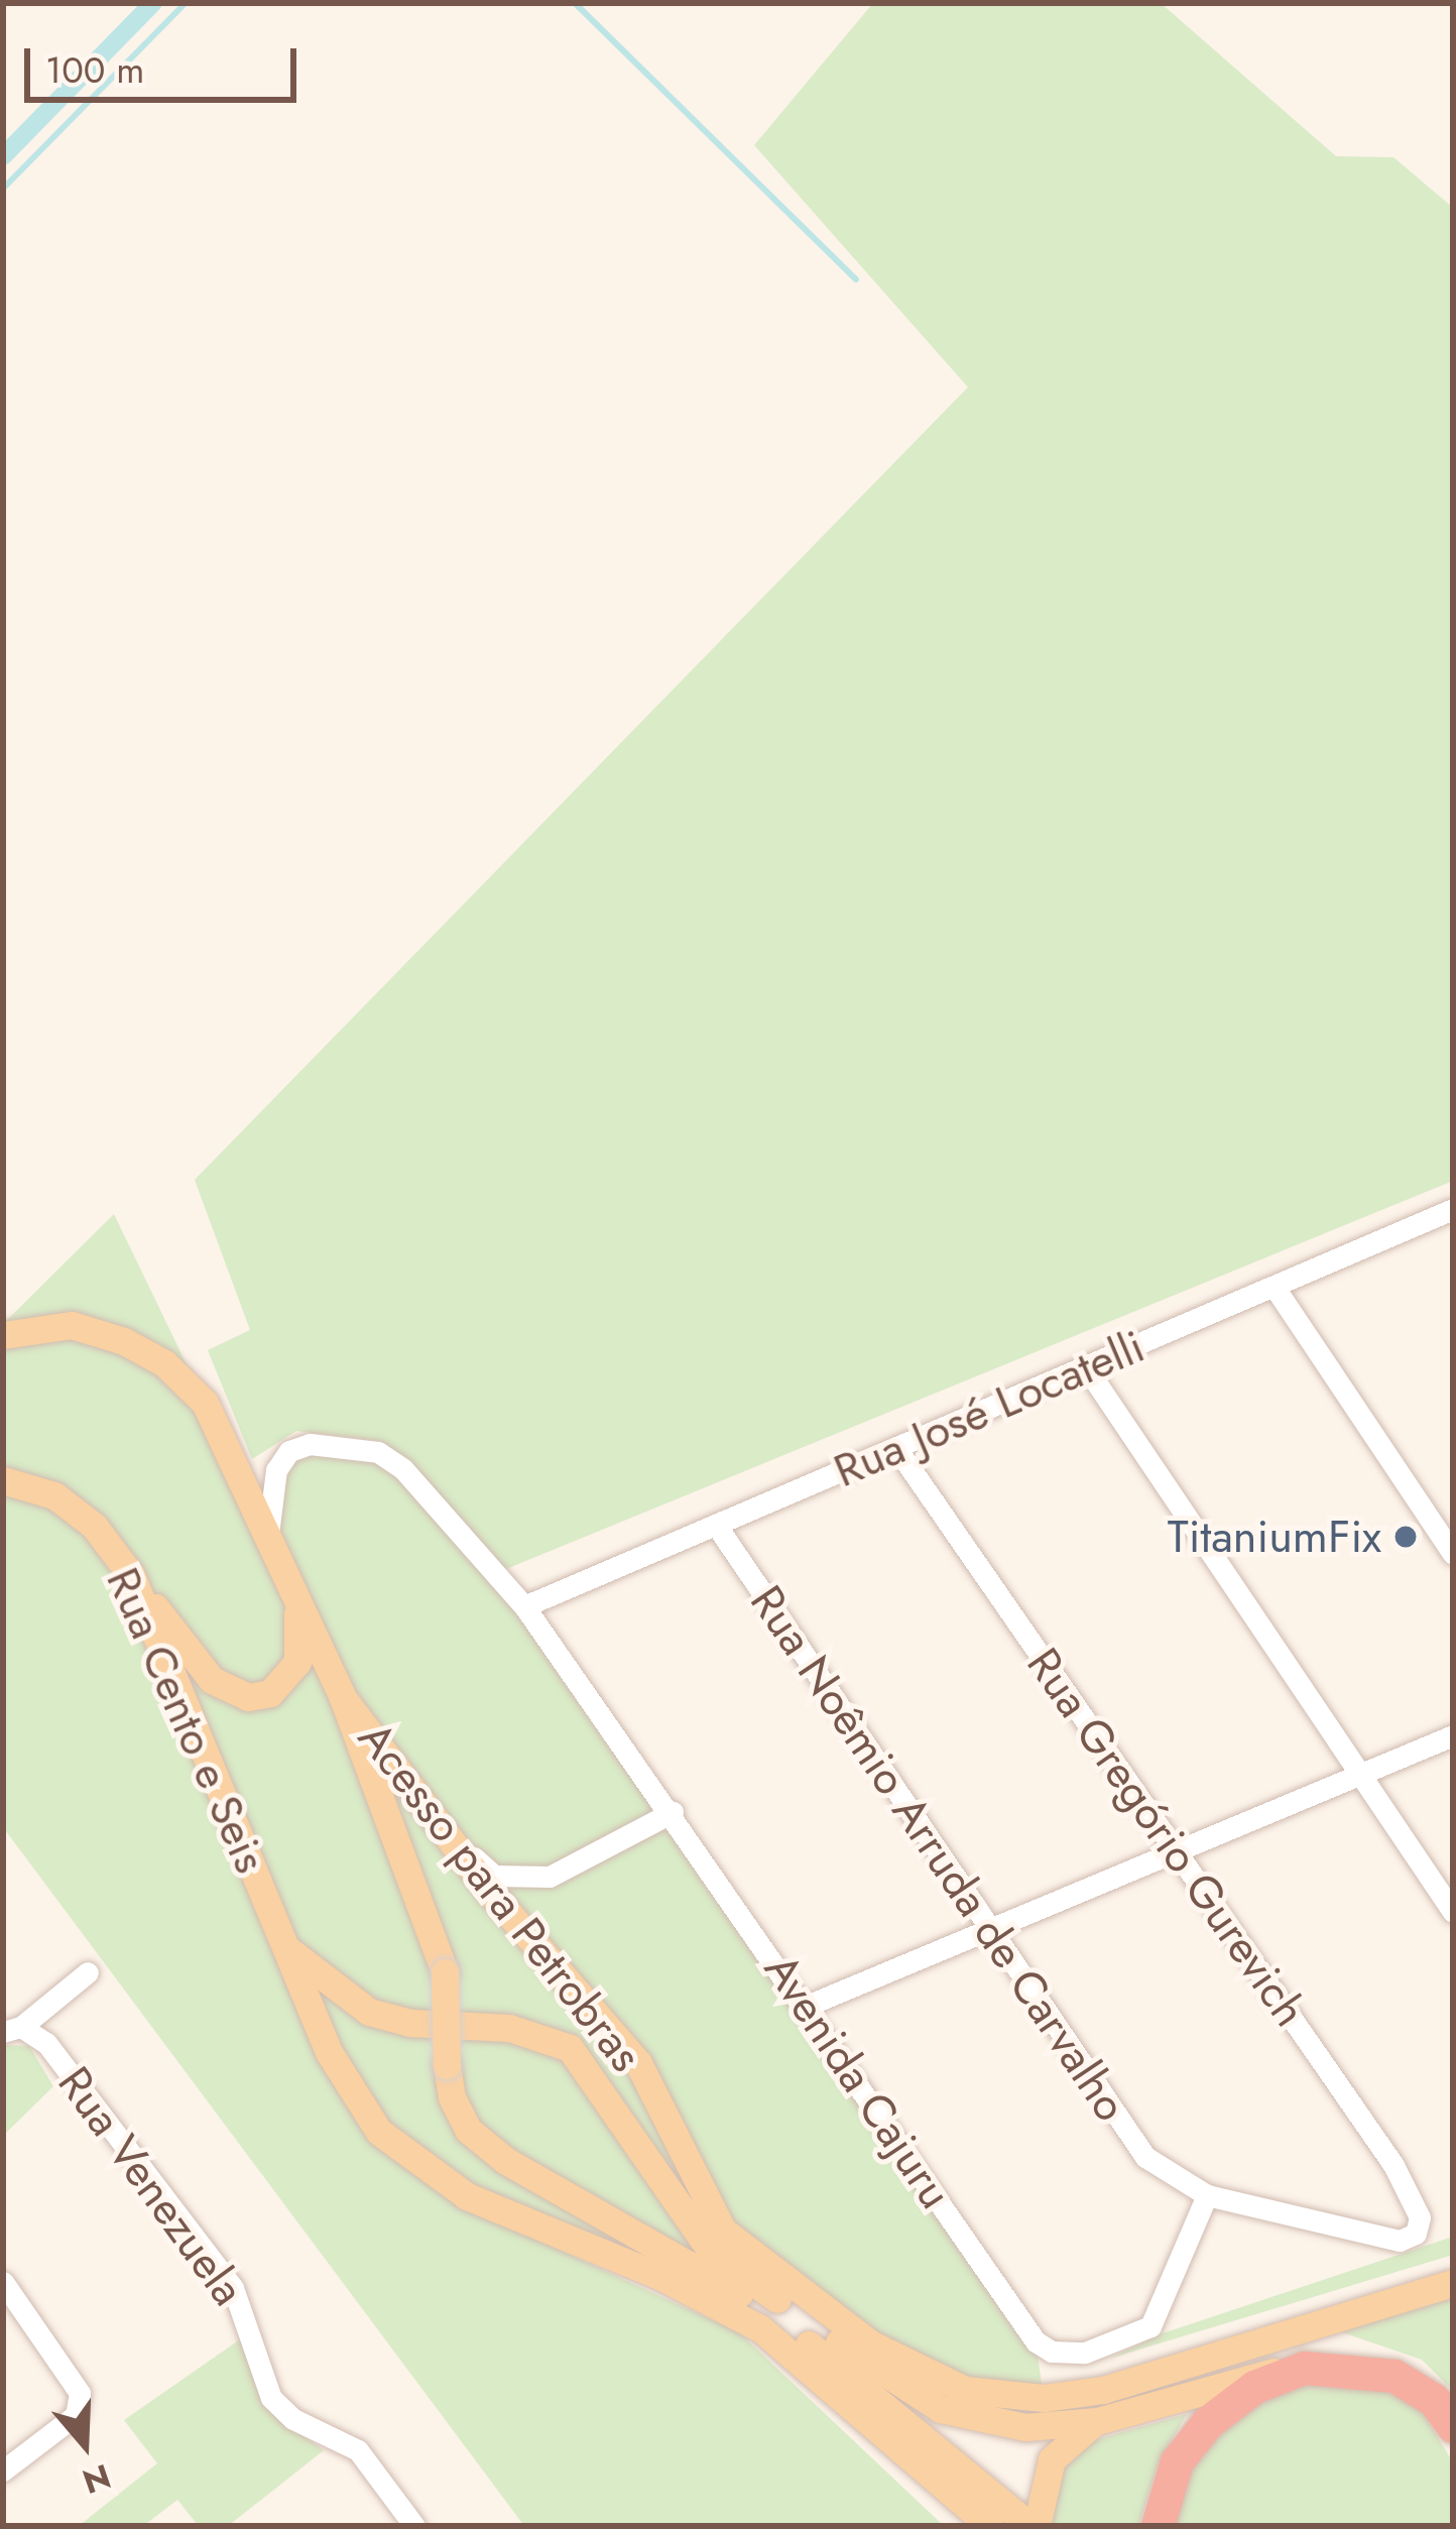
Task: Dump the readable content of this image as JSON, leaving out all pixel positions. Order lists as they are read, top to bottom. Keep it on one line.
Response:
{"streets":{"main road":["Rua Cento e Seis","Acesso para Petrobras"],"street":["Rua José Locatelli","Rua Gregório Gurevich","Rua Noêmio Arruda de Carvalho","Avenida Cajuru","Rua Venezuela"]},"crossings":[["Rua José Locatelli","Rua Gregório Gurevich"],["Rua José Locatelli","Rua Noêmio Arruda de Carvalho"],["Rua José Locatelli","Avenida Cajuru"],["Rua Gregório Gurevich","Rua Noêmio Arruda de Carvalho"],["Rua Gregório Gurevich","Avenida Cajuru"],["Rua Noêmio Arruda de Carvalho","Avenida Cajuru"],["Acesso para Petrobras","Avenida Cajuru"]],"places":["TitaniumFix"],"scale_bar":"100 m","north":"bottom"}
